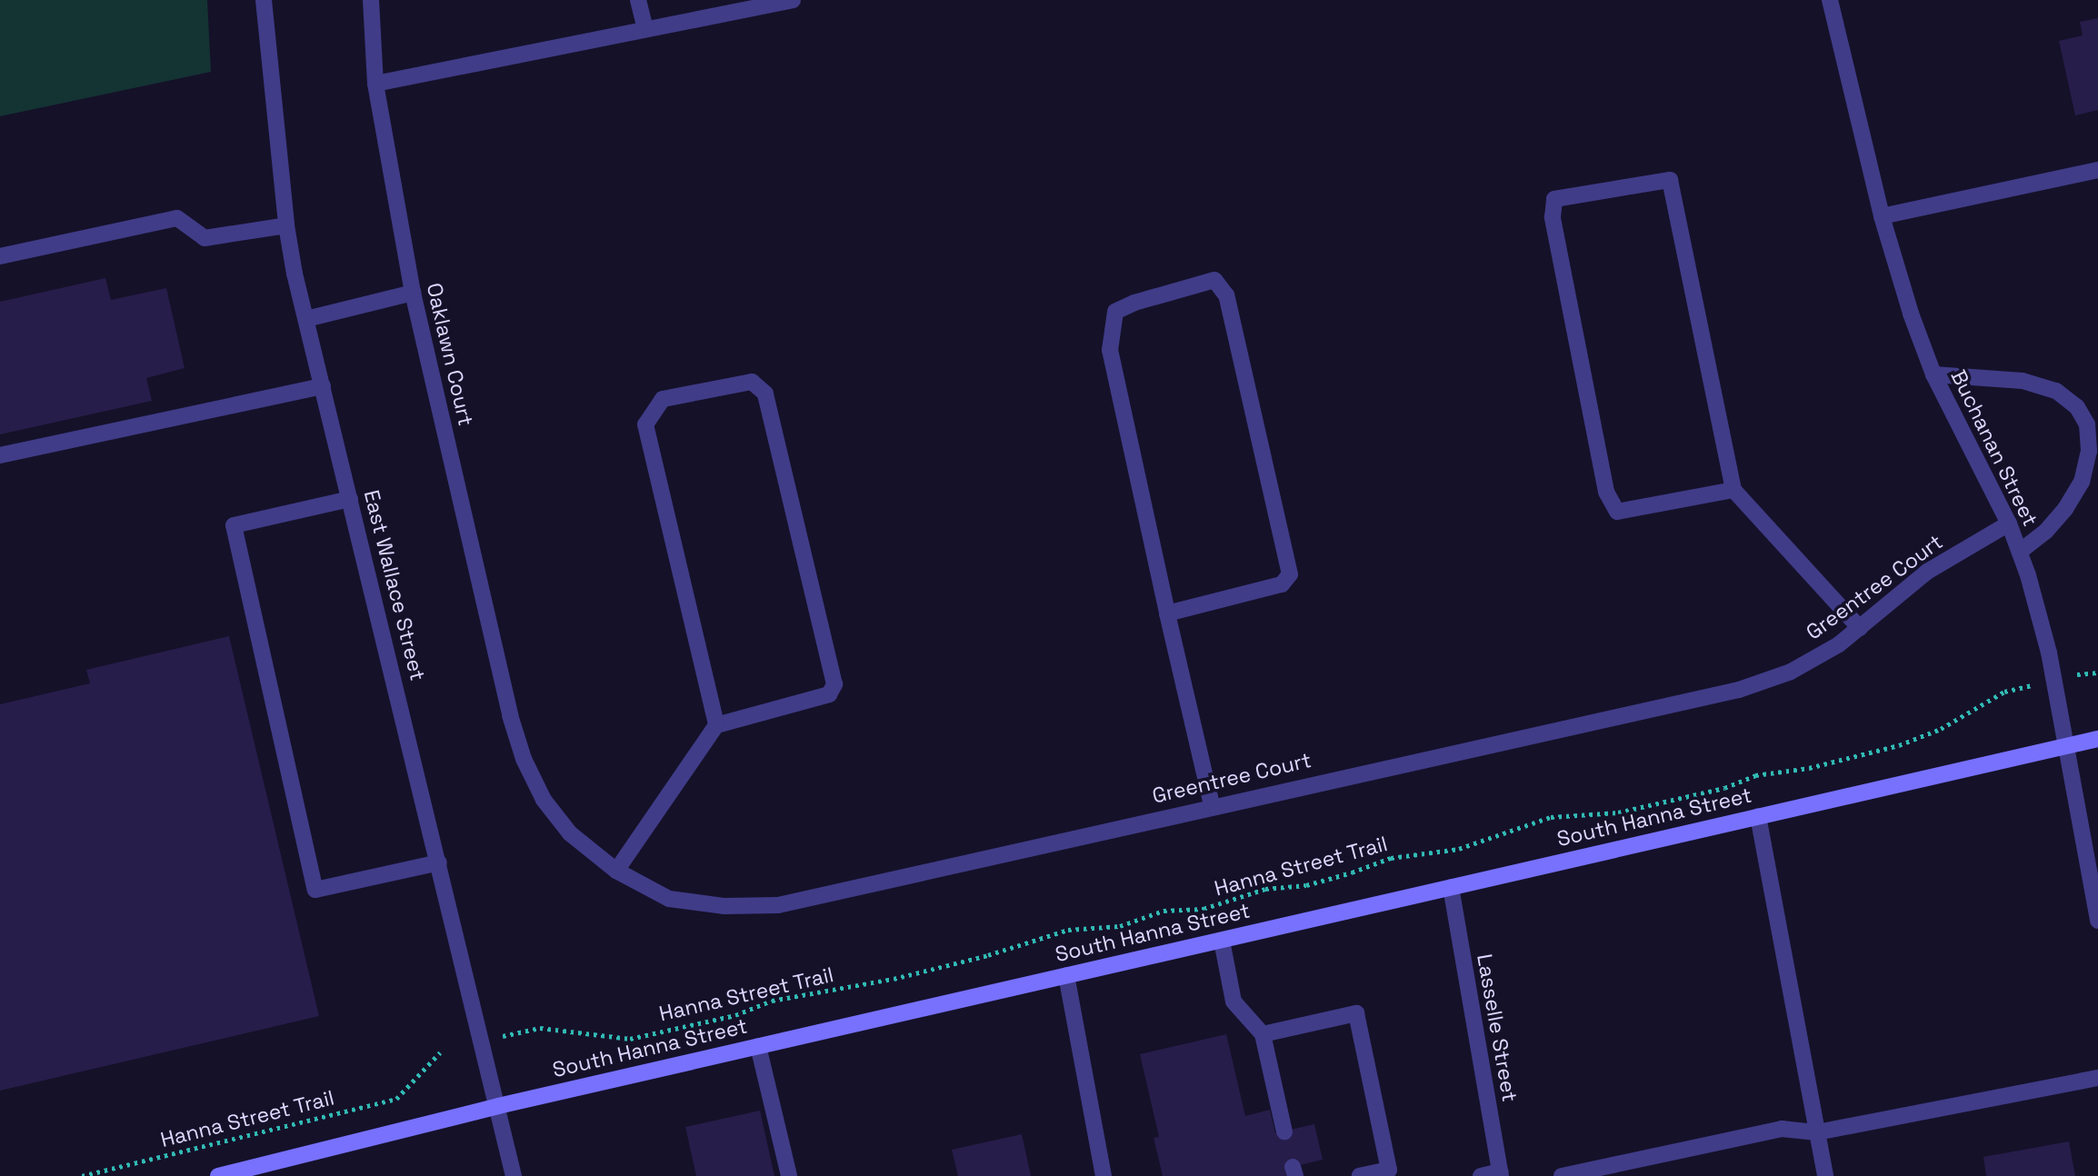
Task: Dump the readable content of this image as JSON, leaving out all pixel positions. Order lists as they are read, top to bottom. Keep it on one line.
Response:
{"streets":{"street":["Oaklawn Court","Buchanan Street","East Wallace Street","Greentree Court","South Hanna Street","Lasselle Street"],"path":["Hanna Street Trail"]},"crossings":[["Oaklawn Court","Greentree Court"],["Buchanan Street","Greentree Court"],["Buchanan Street","South Hanna Street"],["Buchanan Street","Hanna Street Trail"],["East Wallace Street","South Hanna Street"],["South Hanna Street","Lasselle Street"]]}
